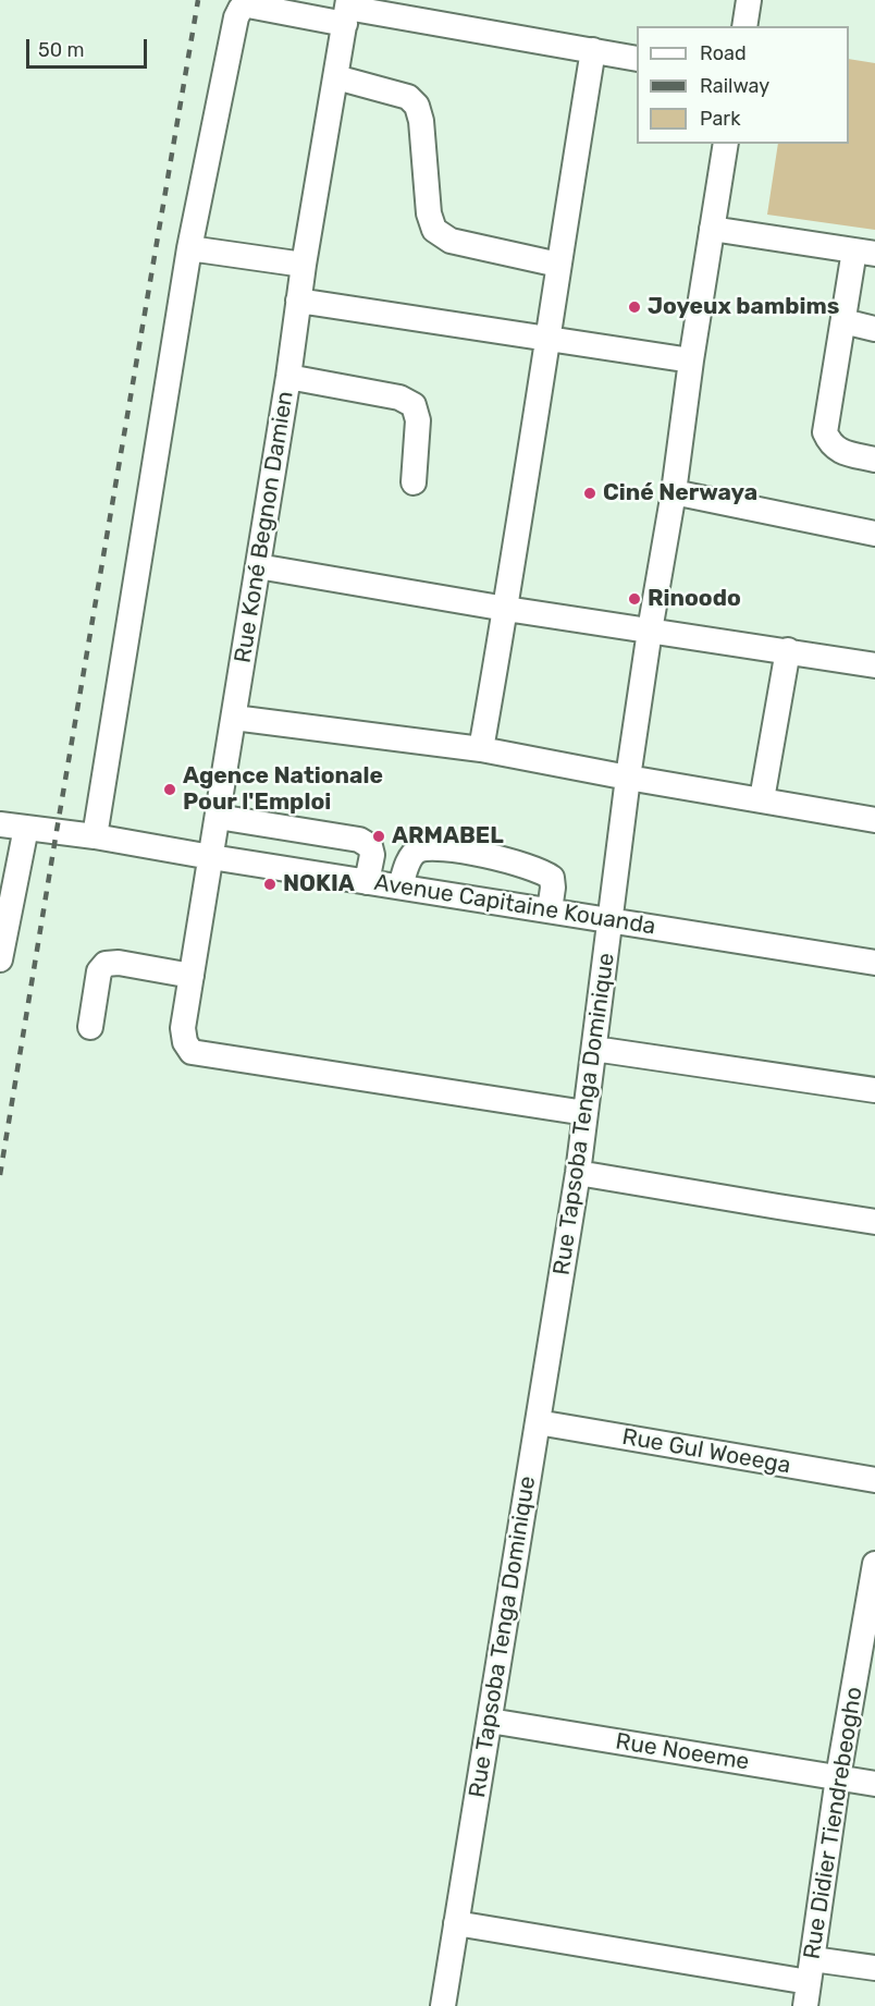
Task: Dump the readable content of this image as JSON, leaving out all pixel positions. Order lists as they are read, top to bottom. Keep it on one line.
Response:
{"streets":{"street":["Rue Koné Begnon Damien","Avenue Capitaine Kouanda","Rue Tapsoba Tenga Dominique","Rue Gul Woeega","Rue Noeeme","Rue Didier Tiendrebeogho"]},"crossings":[["Rue Koné Begnon Damien","Avenue Capitaine Kouanda"],["Rue Koné Begnon Damien","Rue Tapsoba Tenga Dominique"],["Avenue Capitaine Kouanda","Rue Tapsoba Tenga Dominique"],["Rue Tapsoba Tenga Dominique","Rue Gul Woeega"],["Rue Tapsoba Tenga Dominique","Rue Noeeme"],["Rue Noeeme","Rue Didier Tiendrebeogho"]],"places":["Joyeux bambims","Ciné Nerwaya","Rinoodo","Agence Nationale Pour l'Emploi","ARMABEL","NOKIA"],"legend":["Road","Railway","Park"],"scale_bar":"50 m"}
